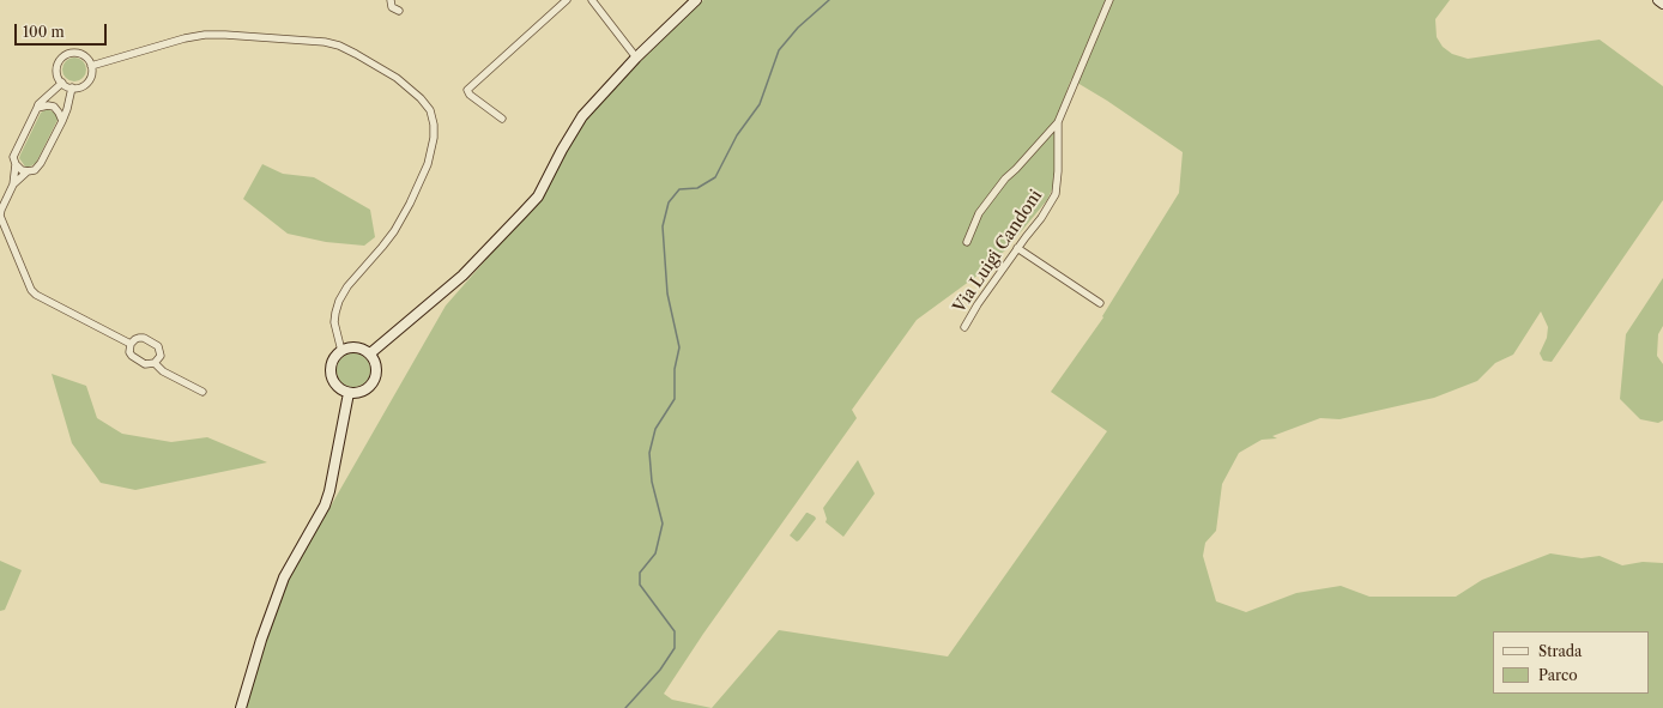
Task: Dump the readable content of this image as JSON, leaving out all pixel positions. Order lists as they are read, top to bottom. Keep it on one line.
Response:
{"streets":{"street":["Via Luigi Candoni"]},"legend":["Strada","Parco"],"scale_bar":"100 m"}
